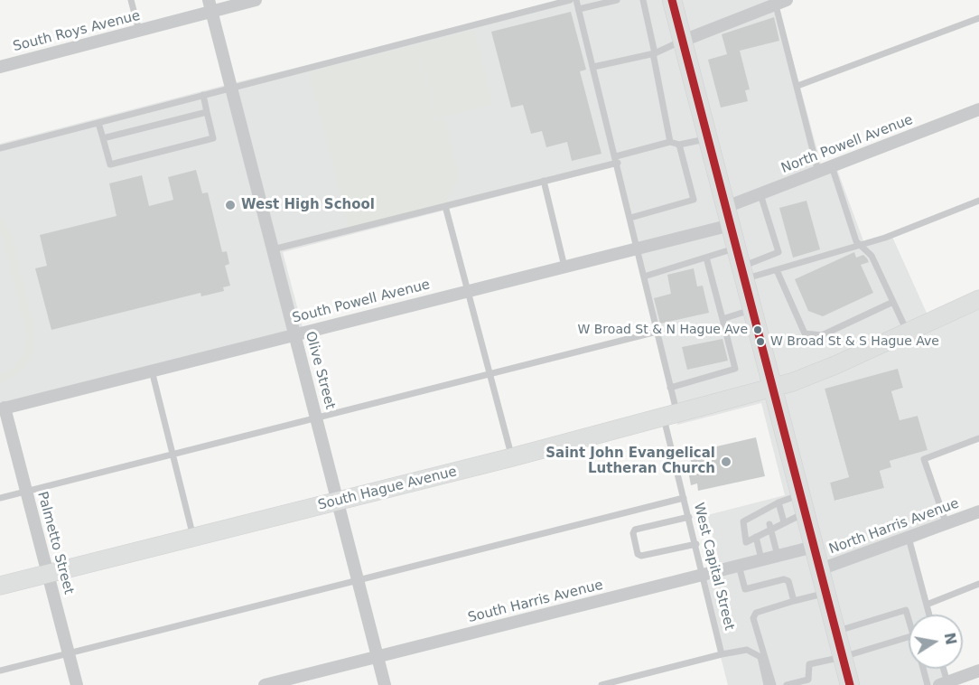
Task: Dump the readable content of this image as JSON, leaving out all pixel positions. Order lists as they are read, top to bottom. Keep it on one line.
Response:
{"streets":{"main road":["South Hague Avenue"],"street":["South Roys Avenue","North Powell Avenue","South Powell Avenue","Olive Street","North Harris Avenue","Palmetto Street","South Harris Avenue"],"lane":["West Capital Street"]},"crossings":[["South Roys Avenue","Olive Street"],["North Powell Avenue","South Powell Avenue"],["South Powell Avenue","Olive Street"],["South Powell Avenue","Palmetto Street"],["South Powell Avenue","West Capital Street"],["Olive Street","South Hague Avenue"],["Olive Street","South Harris Avenue"],["South Hague Avenue","Palmetto Street"],["South Hague Avenue","West Capital Street"],["West Capital Street","South Harris Avenue"]],"places":["West High School","W Broad St & N Hague Ave","W Broad St & S Hague Ave","Saint John Evangelical Lutheran Church"],"north":"right"}
